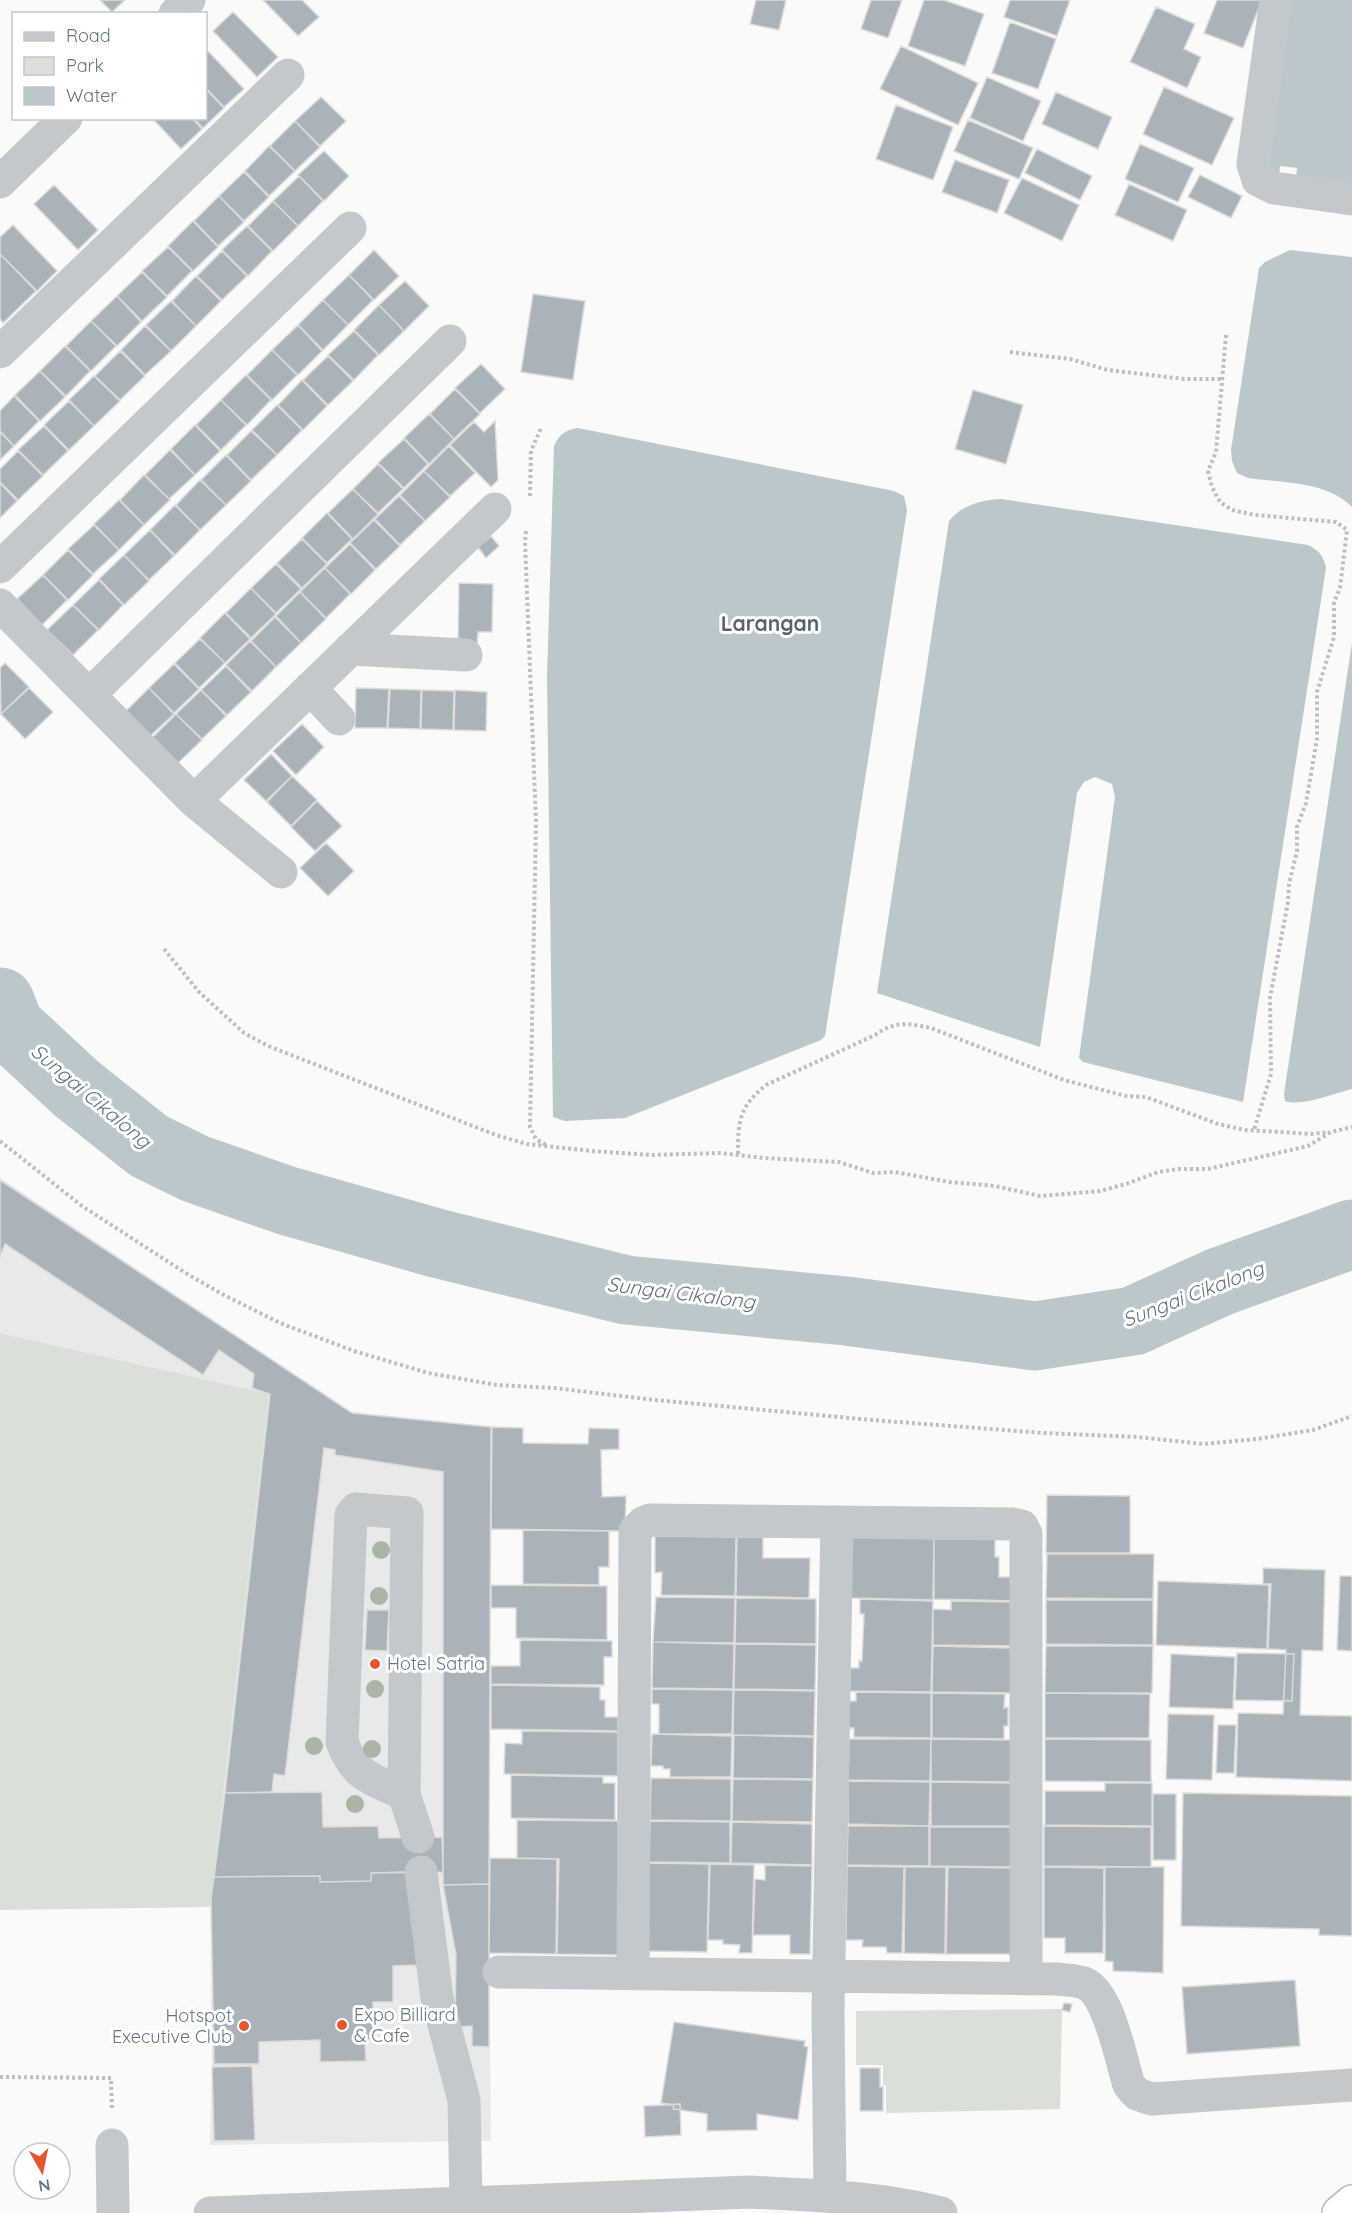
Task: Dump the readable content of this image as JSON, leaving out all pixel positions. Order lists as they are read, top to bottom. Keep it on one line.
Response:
{"districts":["Larangan"],"water":["Sungai Cikalong"],"places":["Hotel Satria","Expo Billiard & Cafe","Hotspot Executive Club"],"legend":["Road","Park","Water"],"north":"bottom"}
